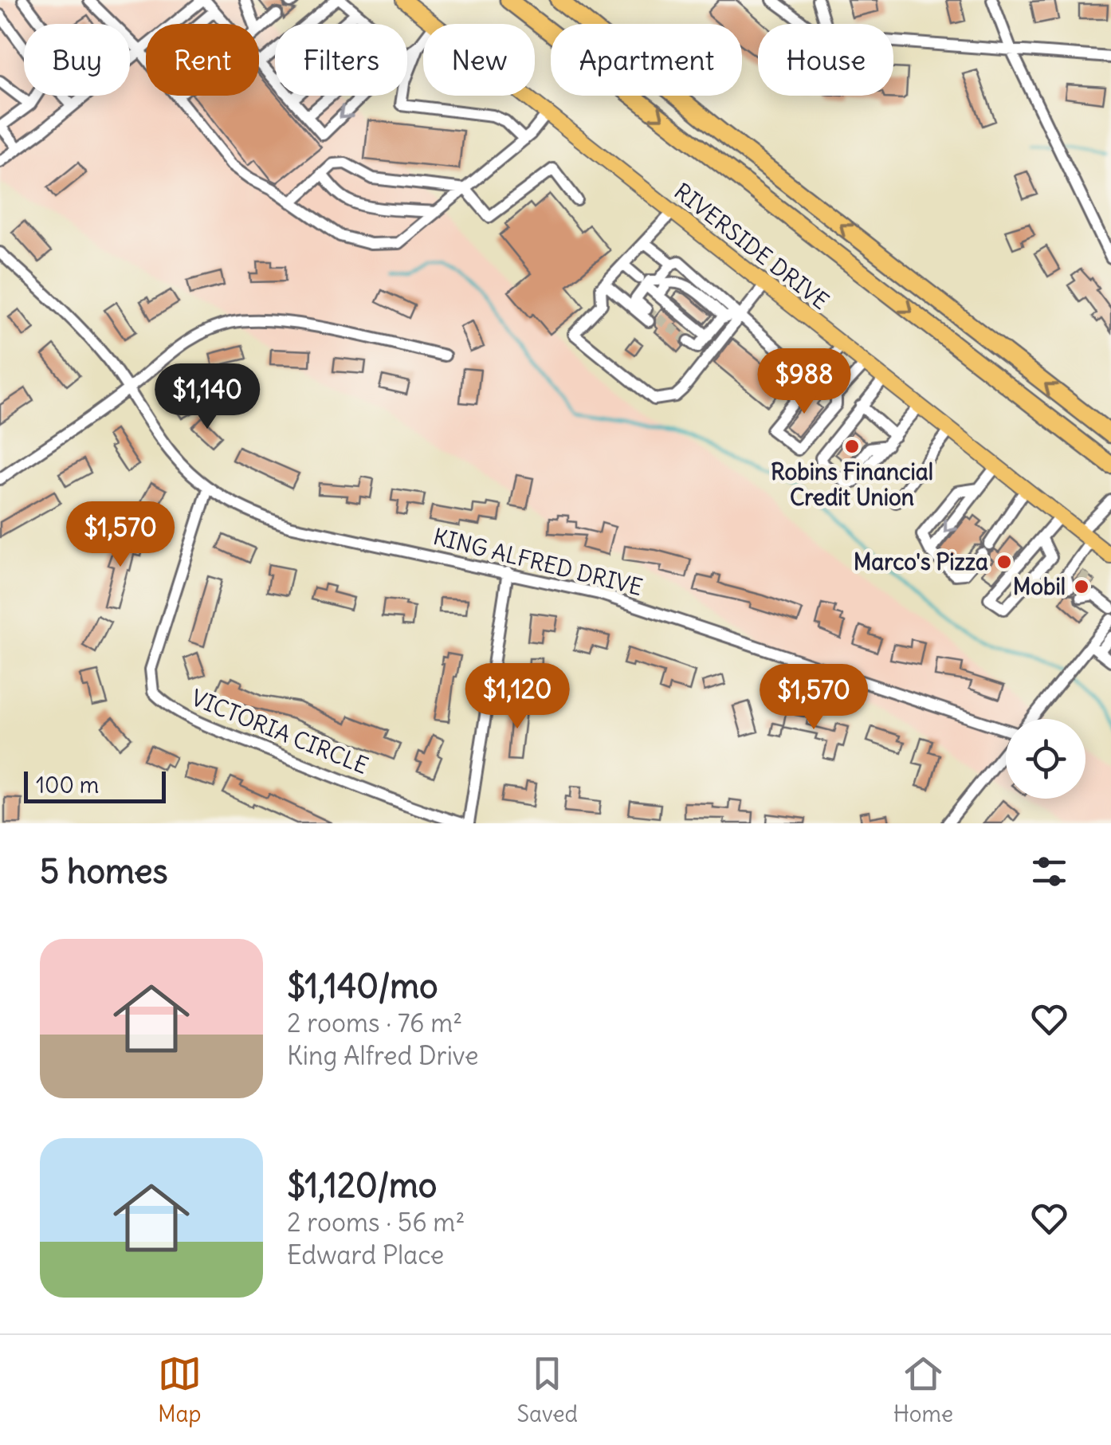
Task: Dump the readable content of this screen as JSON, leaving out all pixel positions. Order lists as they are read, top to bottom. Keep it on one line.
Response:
{"streets":{"main road":["RIVERSIDE DRIVE"],"street":["KING ALFRED DRIVE","VICTORIA CIRCLE"]},"crossings":[["KING ALFRED DRIVE","VICTORIA CIRCLE"]],"places":["Robins Financial Credit Union","Marco's Pizza","Mobil"],"scale_bar":"100 m","page":{"chip":["Buy","Rent","Filters","New","Apartment","House"],"price":["$988","$1,140","$1,570","$1,120","$1,570"],"scale":"100 m","heading":"5 homes","list":[{"name":"$1,140/mo","note":"2 rooms · 76 m² · King Alfred Drive"},{"name":"$1,120/mo","note":"2 rooms · 56 m² · Edward Place"}],"tabs":["Map","Saved","Home"]}}
